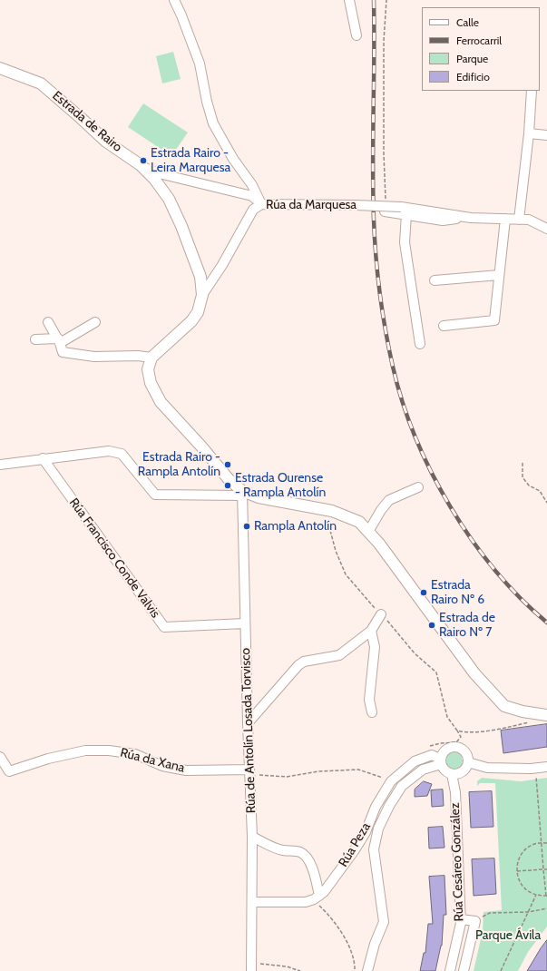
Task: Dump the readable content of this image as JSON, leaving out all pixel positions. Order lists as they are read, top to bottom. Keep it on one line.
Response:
{"streets":{"street":["Estrada de Rairo","Rúa da Marquesa","Rúa Francisco Conde Valvis","Rúa de Antolín Losada Torvisco","Rúa da Xana","Rúa Peza","Rúa Cesáreo González"]},"crossings":[["Estrada de Rairo","Rúa da Marquesa"],["Rúa Francisco Conde Valvis","Rúa de Antolín Losada Torvisco"],["Rúa de Antolín Losada Torvisco","Rúa da Xana"],["Rúa Peza","Rúa Cesáreo González"]],"parks":["Parque Ávila"],"places":["Estrada Rairo - Leira Marquesa","Estrada Rairo - Rampla Antolín","Estrada Ourense - Rampla Antolín","Rampla Antolín","Estrada Rairo Nº 6","Estrada de Rairo Nº 7"],"legend":["Calle","Ferrocarril","Parque","Edificio"]}
